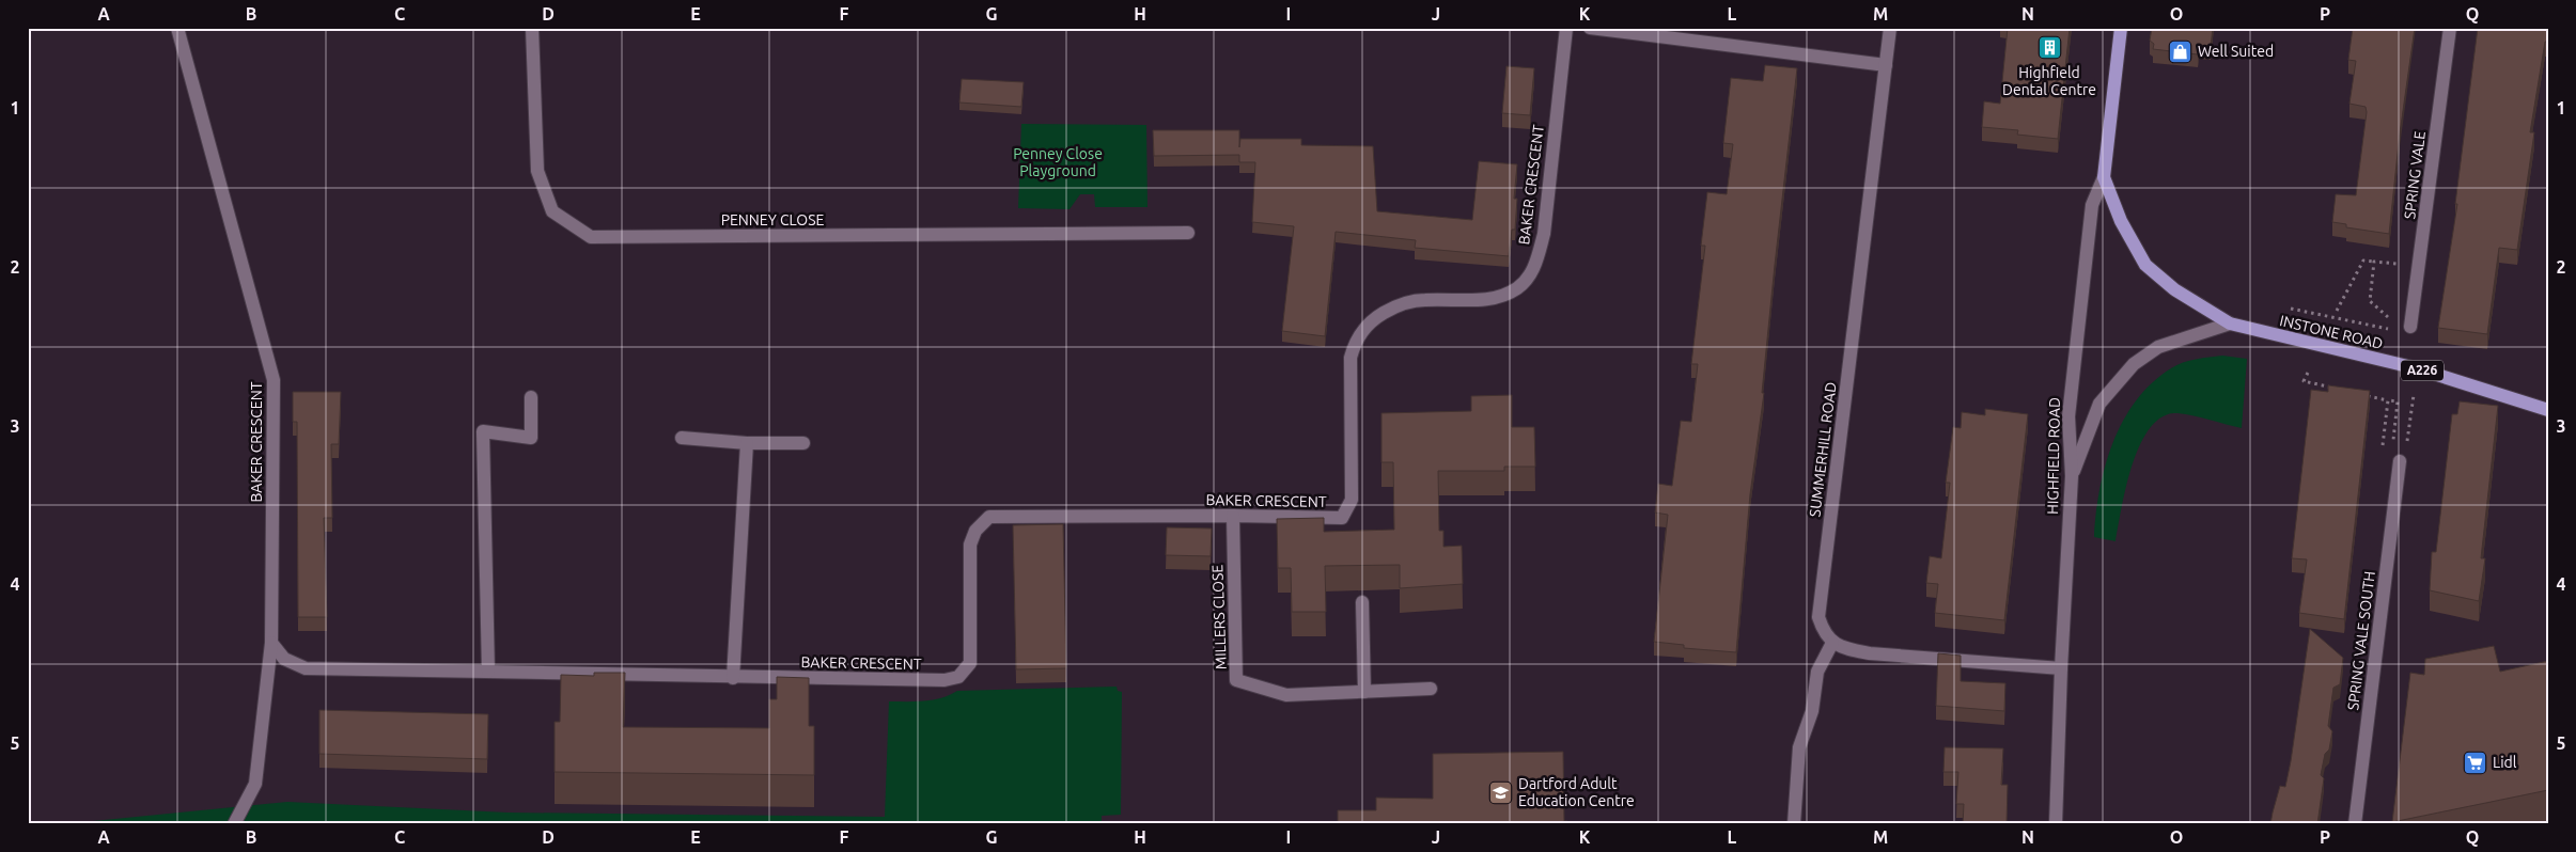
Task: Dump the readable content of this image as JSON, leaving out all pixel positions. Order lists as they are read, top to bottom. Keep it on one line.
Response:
{"streets":{"main road":["INSTONE ROAD","A226","HIGHFIELD ROAD"],"street":["SPRING VALE","BAKER CRESCENT","PENNEY CLOSE","SUMMERHILL ROAD","MILLERS CLOSE","SPRING VALE SOUTH"]},"crossings":[["BAKER CRESCENT","MILLERS CLOSE"],["INSTONE ROAD","HIGHFIELD ROAD"]],"parks":["Penney Close Playground"],"places":{"building":["Highfield Dental Centre"],"shop":["Well Suited"],"supermarket":["Lidl"],"school or university":["Dartford Adult Education Centre"]},"grid":{"columns":["A","B","C","D","E","F","G","H","I","J","K","L","M","N","O","P","Q"],"rows":["1","2","3","4","5"]}}
